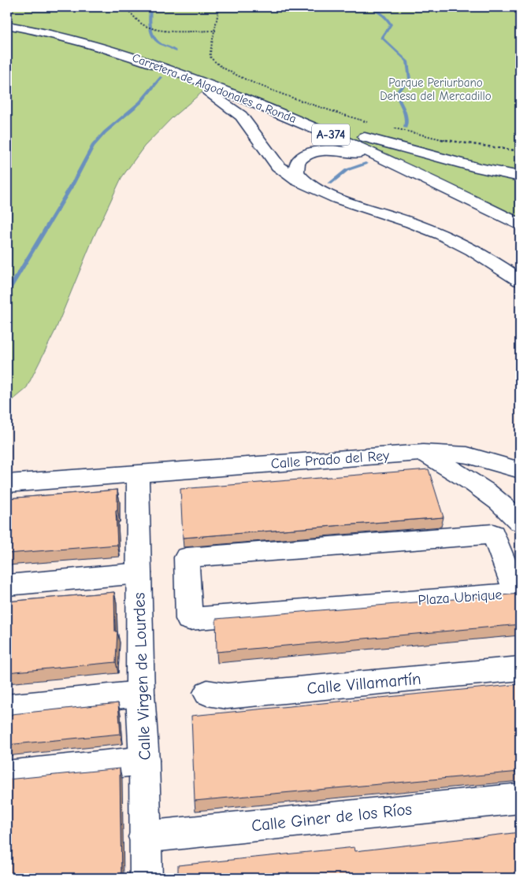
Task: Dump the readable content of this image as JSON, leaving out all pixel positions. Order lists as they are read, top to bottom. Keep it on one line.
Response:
{"streets":{"main road":["Carretera de Algodonales a Ronda","A-374","Calle Prado del Rey","Plaza Ubrique","Calle Virgen de Lourdes","Calle Villamartín","Calle Giner de los Ríos"]},"crossings":[["Calle Prado del Rey","Calle Virgen de Lourdes"],["Calle Virgen de Lourdes","Calle Giner de los Ríos"]],"parks":["Parque Periurbano Dehesa del Mercadillo"]}
